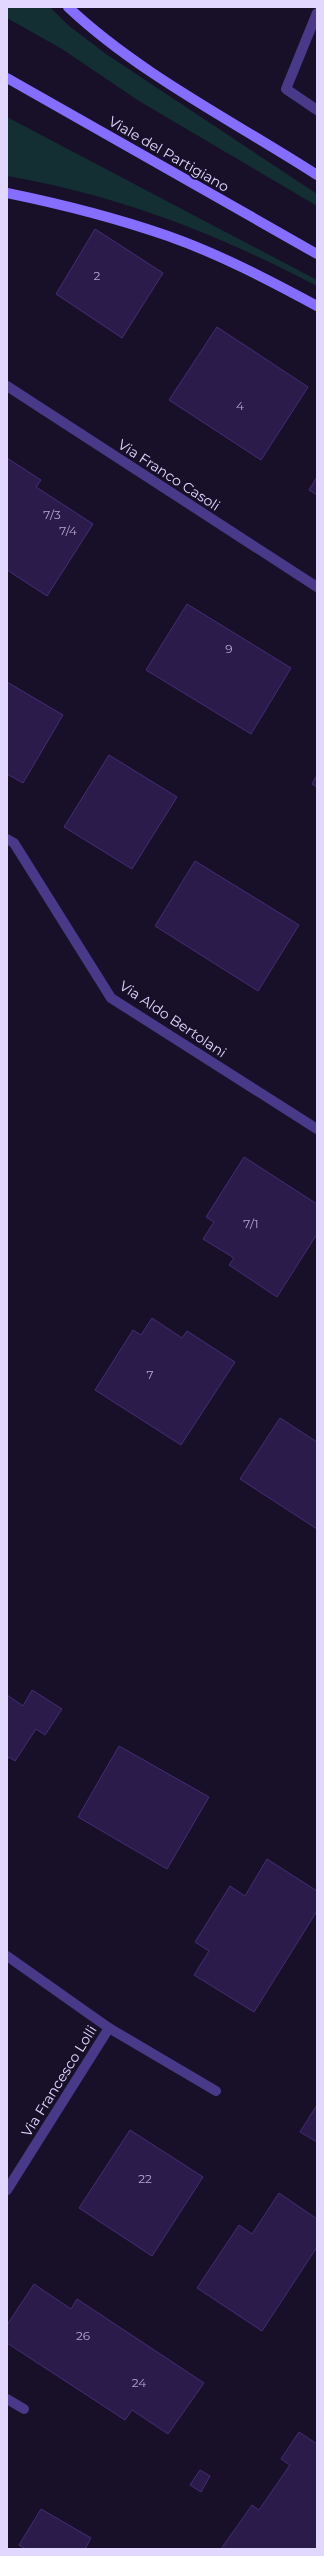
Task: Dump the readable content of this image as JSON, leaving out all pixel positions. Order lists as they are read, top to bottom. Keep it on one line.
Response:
{"streets":{"main road":["Viale del Partigiano"],"street":["Via Franco Casoli","Via Aldo Bertolani","Via Francesco Lolli"]},"house_numbers":["2","4","7/3","7/4","9","7/1","7","22","26","24"]}
